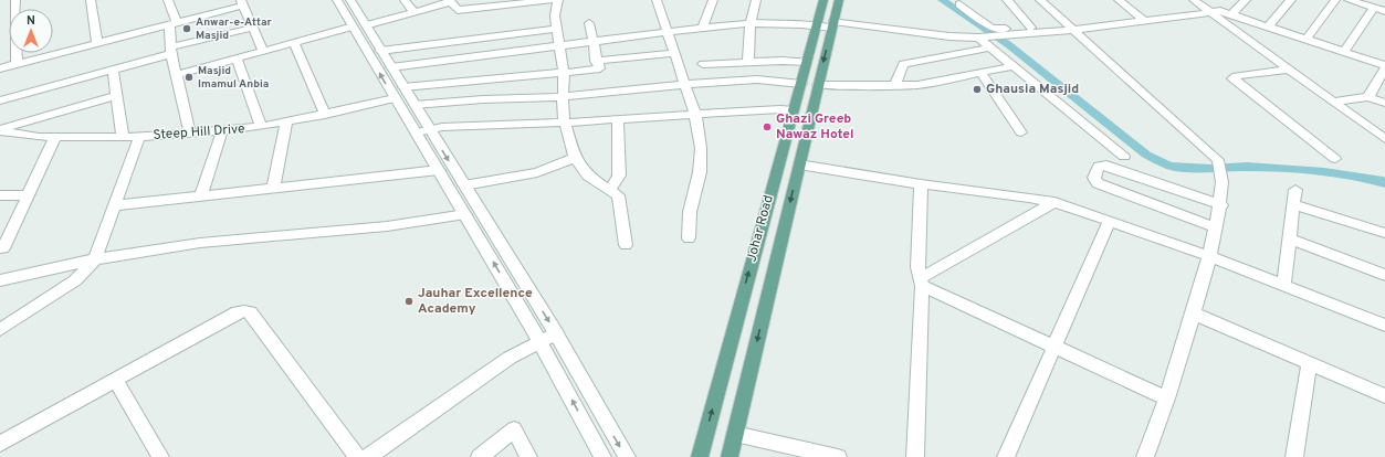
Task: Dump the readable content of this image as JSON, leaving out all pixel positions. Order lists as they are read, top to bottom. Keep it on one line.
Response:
{"streets":{"main road":["Johar Road"],"street":["Steep Hill Drive"]},"places":["Anwar-e-Attar Masjid","Masjid Imamul Anbia","Ghausia Masjid","Ghazi Greeb Nawaz Hotel","Jauhar Excellence Academy"],"north":"top"}
